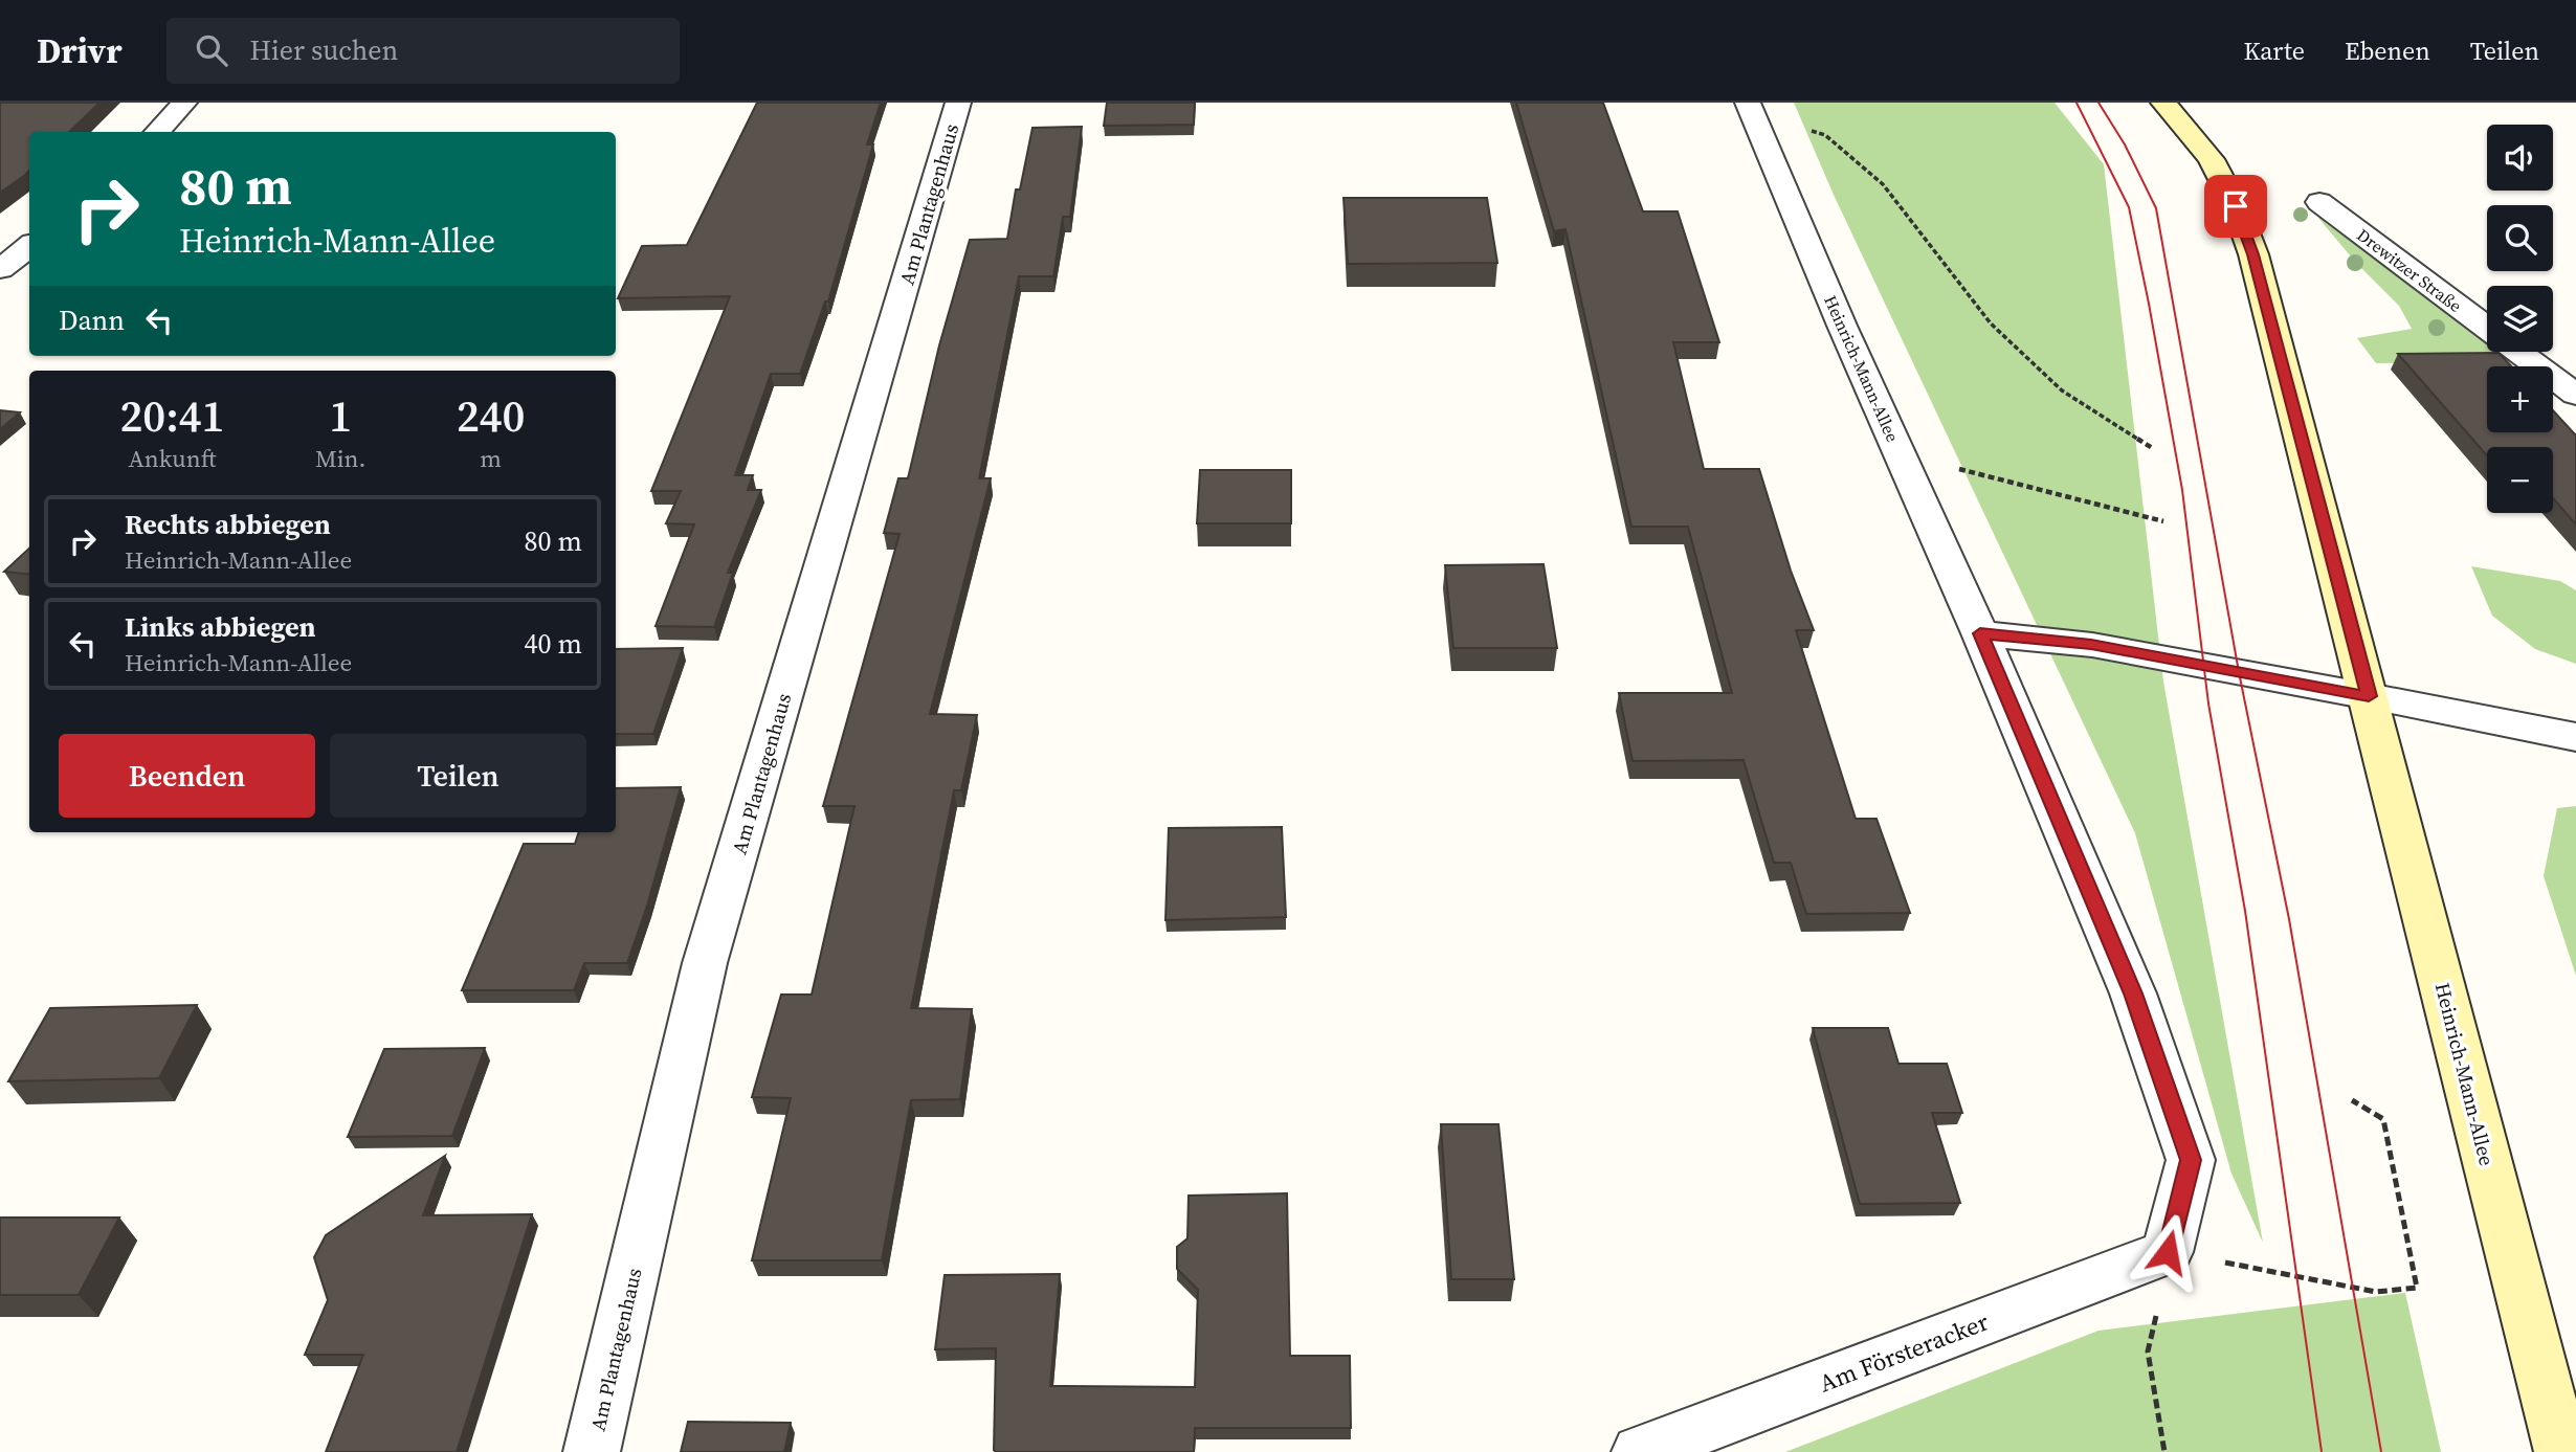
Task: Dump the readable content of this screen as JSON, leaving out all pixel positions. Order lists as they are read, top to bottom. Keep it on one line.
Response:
{"streets":{"main road":["Heinrich-Mann-Allee"],"street":["Am Plantagenhaus","Drewitzer Straße","Am Försteracker"]},"crossings":[["Heinrich-Mann-Allee","Am Försteracker"]],"page":{"header":"Drivr","search":"Hier suchen","nav":["Karte","Ebenen","Teilen"],"map_buttons":["+","−"],"turn":["80 m","Heinrich-Mann-Allee"],"then":"Dann","eta":["20:41","Ankunft","1","Min.","240","m"],"list":[{"name":"Rechts abbiegen","note":"Heinrich-Mann-Allee","value":"80 m"},{"name":"Links abbiegen","note":"Heinrich-Mann-Allee","value":"40 m"}],"buttons":["Beenden","Teilen"]}}
